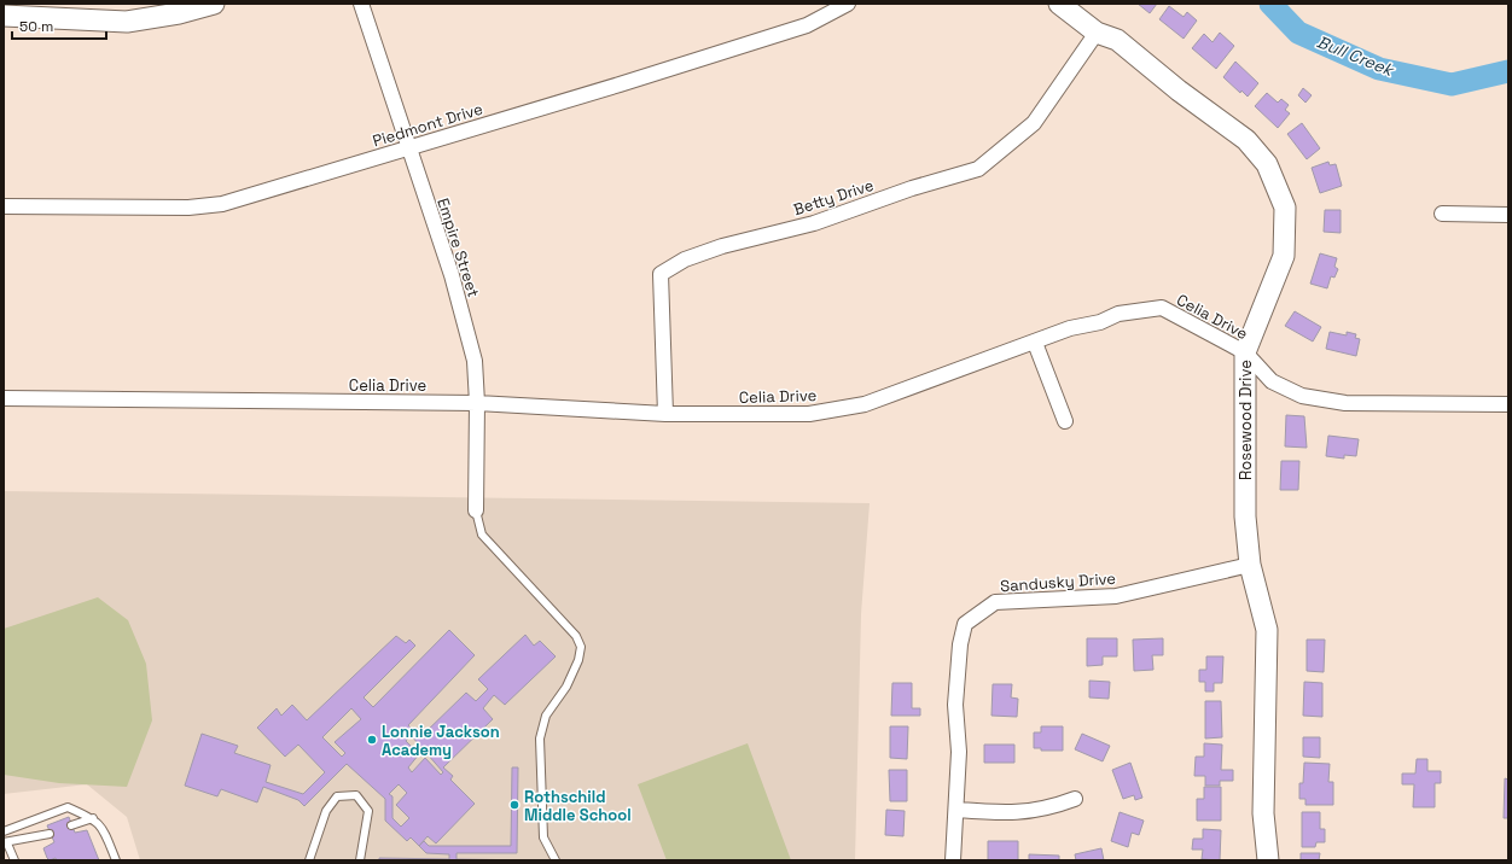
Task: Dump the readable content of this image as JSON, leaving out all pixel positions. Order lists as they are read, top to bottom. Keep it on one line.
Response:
{"streets":{"street":["Piedmont Drive","Betty Drive","Empire Street","Celia Drive","Rosewood Drive","Sandusky Drive"]},"crossings":[["Piedmont Drive","Empire Street"],["Betty Drive","Celia Drive"],["Betty Drive","Rosewood Drive"],["Empire Street","Celia Drive"],["Celia Drive","Rosewood Drive"],["Rosewood Drive","Sandusky Drive"]],"water":["Bull Creek"],"places":["Lonnie Jackson Academy","Rothschild Middle School"],"scale_bar":"50 m"}
